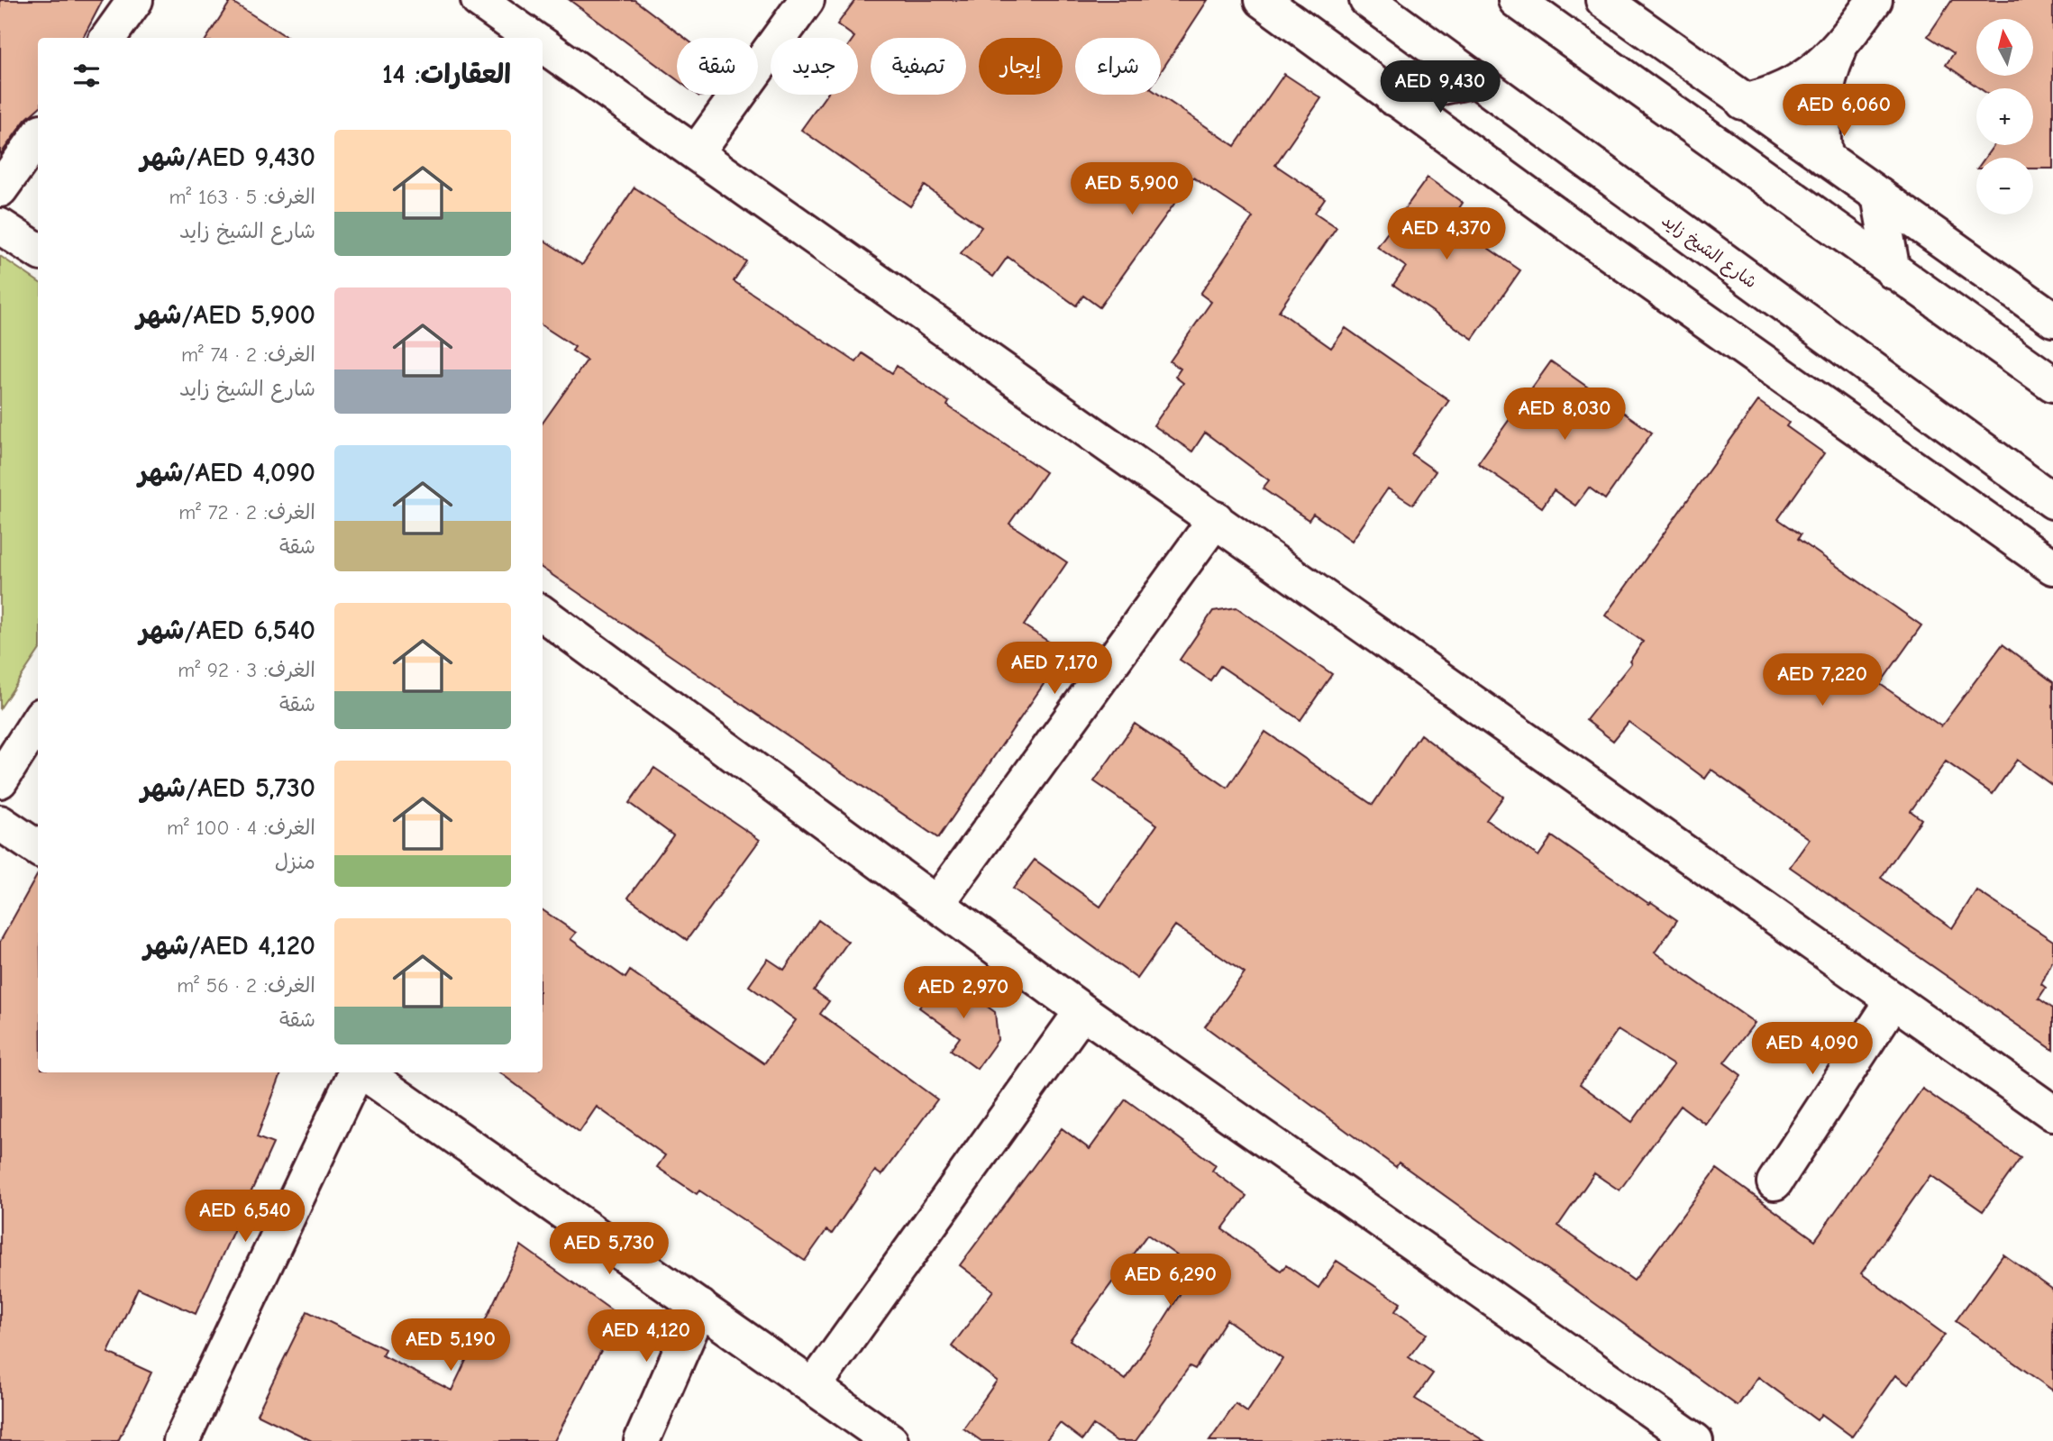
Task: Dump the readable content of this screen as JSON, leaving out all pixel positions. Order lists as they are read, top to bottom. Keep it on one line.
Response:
{"streets":{"street":["شارع الشيخ زايد"]},"north":"top","page":{"map_buttons":["+","−"],"chip":["شراء","إيجار","تصفية","جديد","شقة"],"heading":"العقارات: 14","price":["AED 9,430","AED 6,060","AED 5,900","AED 4,370","AED 8,030","AED 7,170","AED 7,220","AED 2,970","AED 4,090","AED 6,540","AED 5,730","AED 6,290","AED 4,120","AED 5,190"],"list":[{"name":"AED 9,430/شهر","note":"الغرف: 5 · 163 m² · شارع الشيخ زايد"},{"name":"AED 5,900/شهر","note":"الغرف: 2 · 74 m² · شارع الشيخ زايد"},{"name":"AED 4,090/شهر","note":"الغرف: 2 · 72 m² · شقة"},{"name":"AED 6,540/شهر","note":"الغرف: 3 · 92 m² · شقة"},{"name":"AED 5,730/شهر","note":"الغرف: 4 · 100 m² · منزل"},{"name":"AED 4,120/شهر","note":"الغرف: 2 · 56 m² · شقة"}]}}
